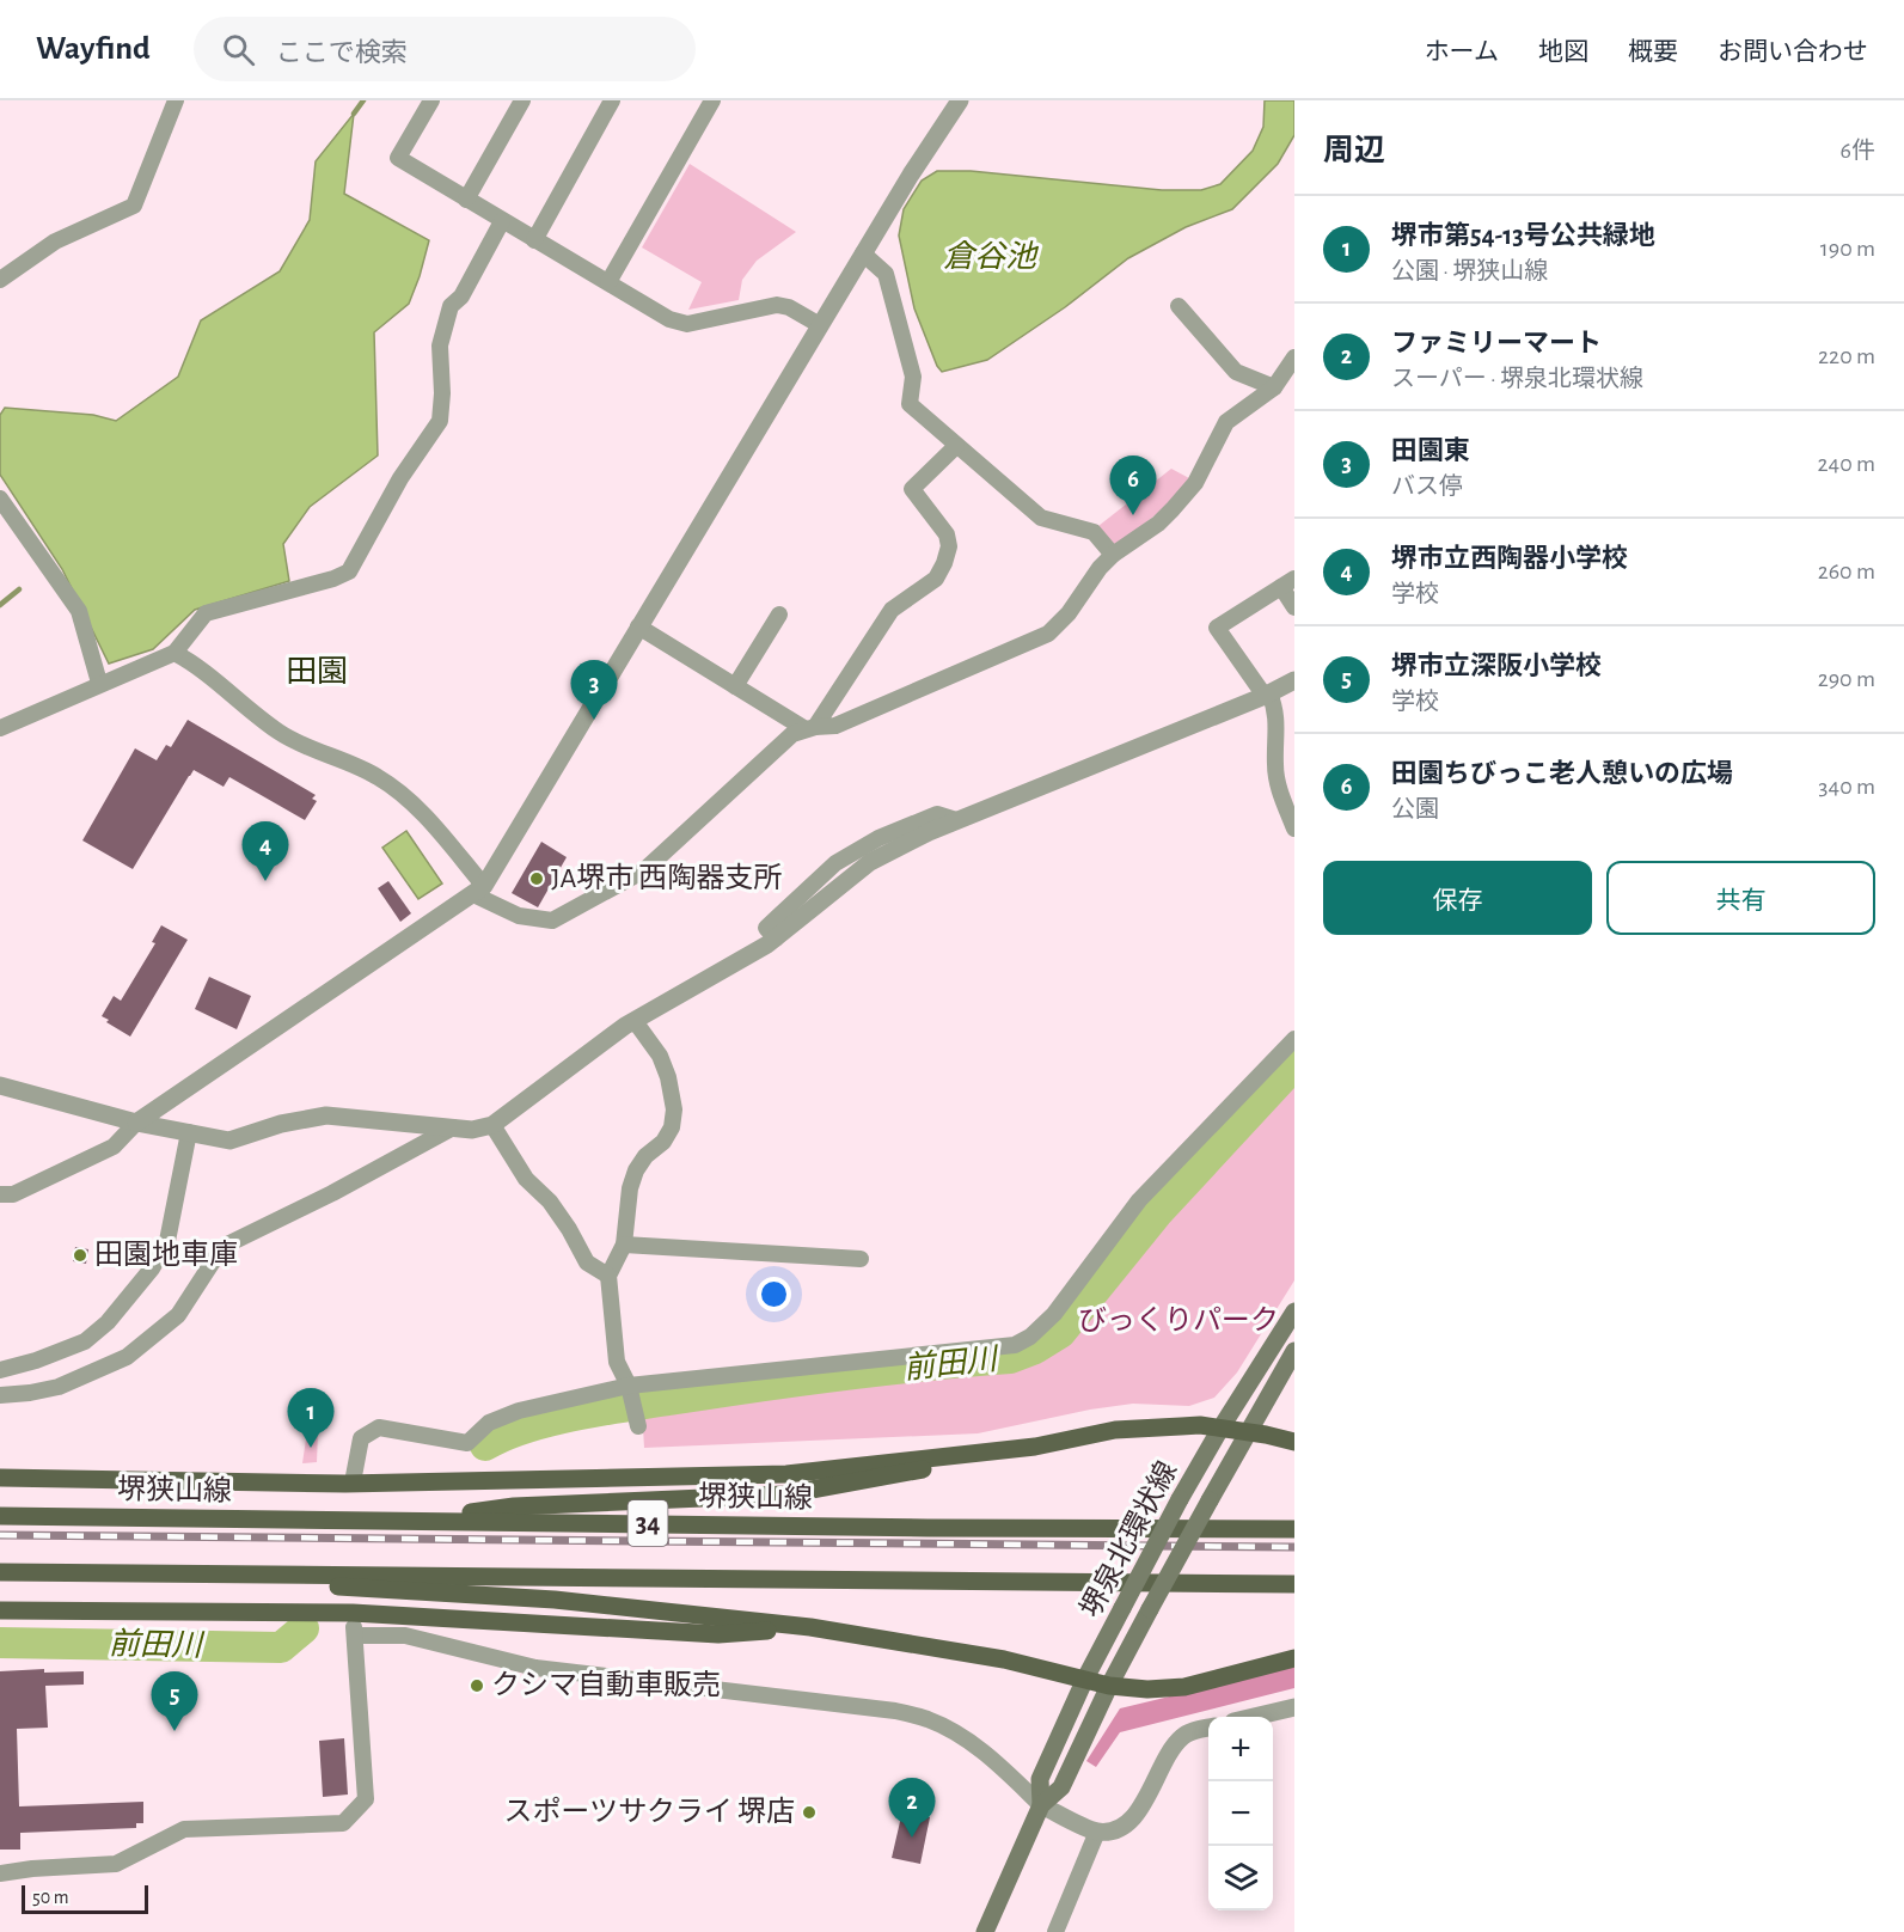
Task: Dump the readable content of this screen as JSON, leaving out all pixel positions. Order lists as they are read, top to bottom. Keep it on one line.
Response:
{"streets":{"main road":["堺狭山線","34","堺泉北環状線"]},"districts":["田園"],"water":["倉谷池","前田川"],"parks":["びっくりパーク"],"places":["JA堺市 西陶器支所","田園地車庫","クシマ自動車販売","スポーツサクライ 堺店"],"scale_bar":"50 m","page":{"header":"Wayfind","search":"ここで検索","nav":["ホーム","地図","概要","お問い合わせ"],"heading":["周辺","6件"],"list":[{"mark":"1","name":"堺市第54-13号公共緑地","note":"公園 · 堺狭山線","value":"190 m"},{"mark":"2","name":"ファミリーマート","note":"スーパー · 堺泉北環状線","value":"220 m"},{"mark":"3","name":"田園東","note":"バス停","value":"240 m"},{"mark":"4","name":"堺市立西陶器小学校","note":"学校","value":"260 m"},{"mark":"5","name":"堺市立深阪小学校","note":"学校","value":"290 m"},{"mark":"6","name":"田園ちびっこ老人憩いの広場","note":"公園","value":"340 m"}],"pins":["6","3","4","1","5","2"],"buttons":["保存","共有"],"map_buttons":["+","−"],"scale":"50 m"}}
